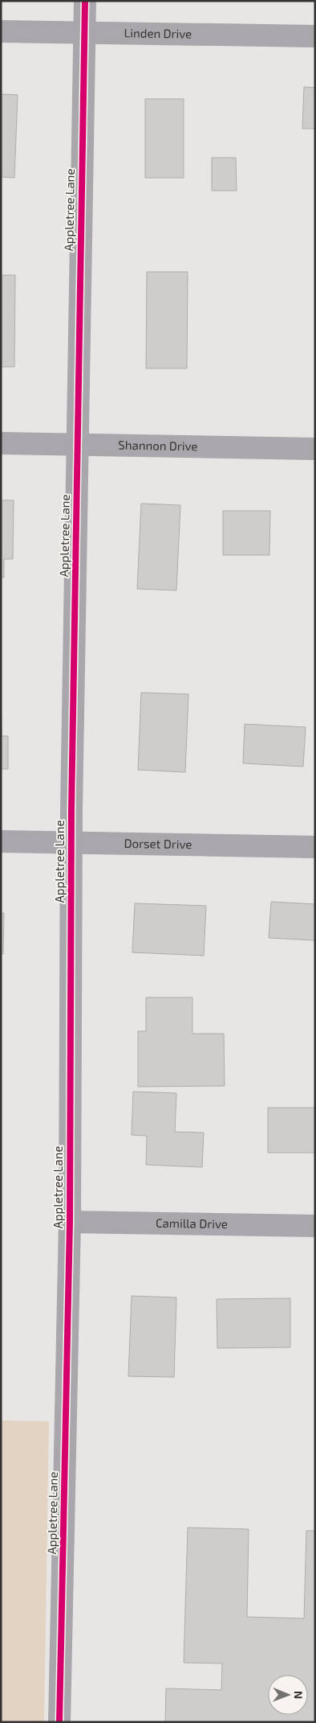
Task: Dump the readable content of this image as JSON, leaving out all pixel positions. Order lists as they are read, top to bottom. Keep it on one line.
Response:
{"streets":{"street":["Linden Drive","Appletree Lane","Shannon Drive","Dorset Drive","Camilla Drive"]},"crossings":[["Linden Drive","Appletree Lane"],["Appletree Lane","Shannon Drive"],["Appletree Lane","Dorset Drive"],["Appletree Lane","Camilla Drive"]],"north":"right"}
